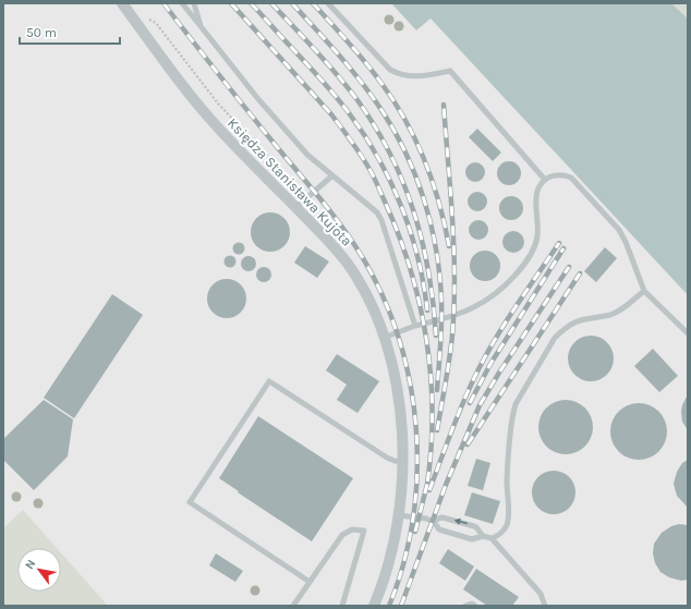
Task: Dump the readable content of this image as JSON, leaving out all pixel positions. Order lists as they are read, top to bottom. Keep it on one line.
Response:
{"streets":{"street":["Księdza Stanisława Kujota"]},"scale_bar":"50 m","north":"top left"}
